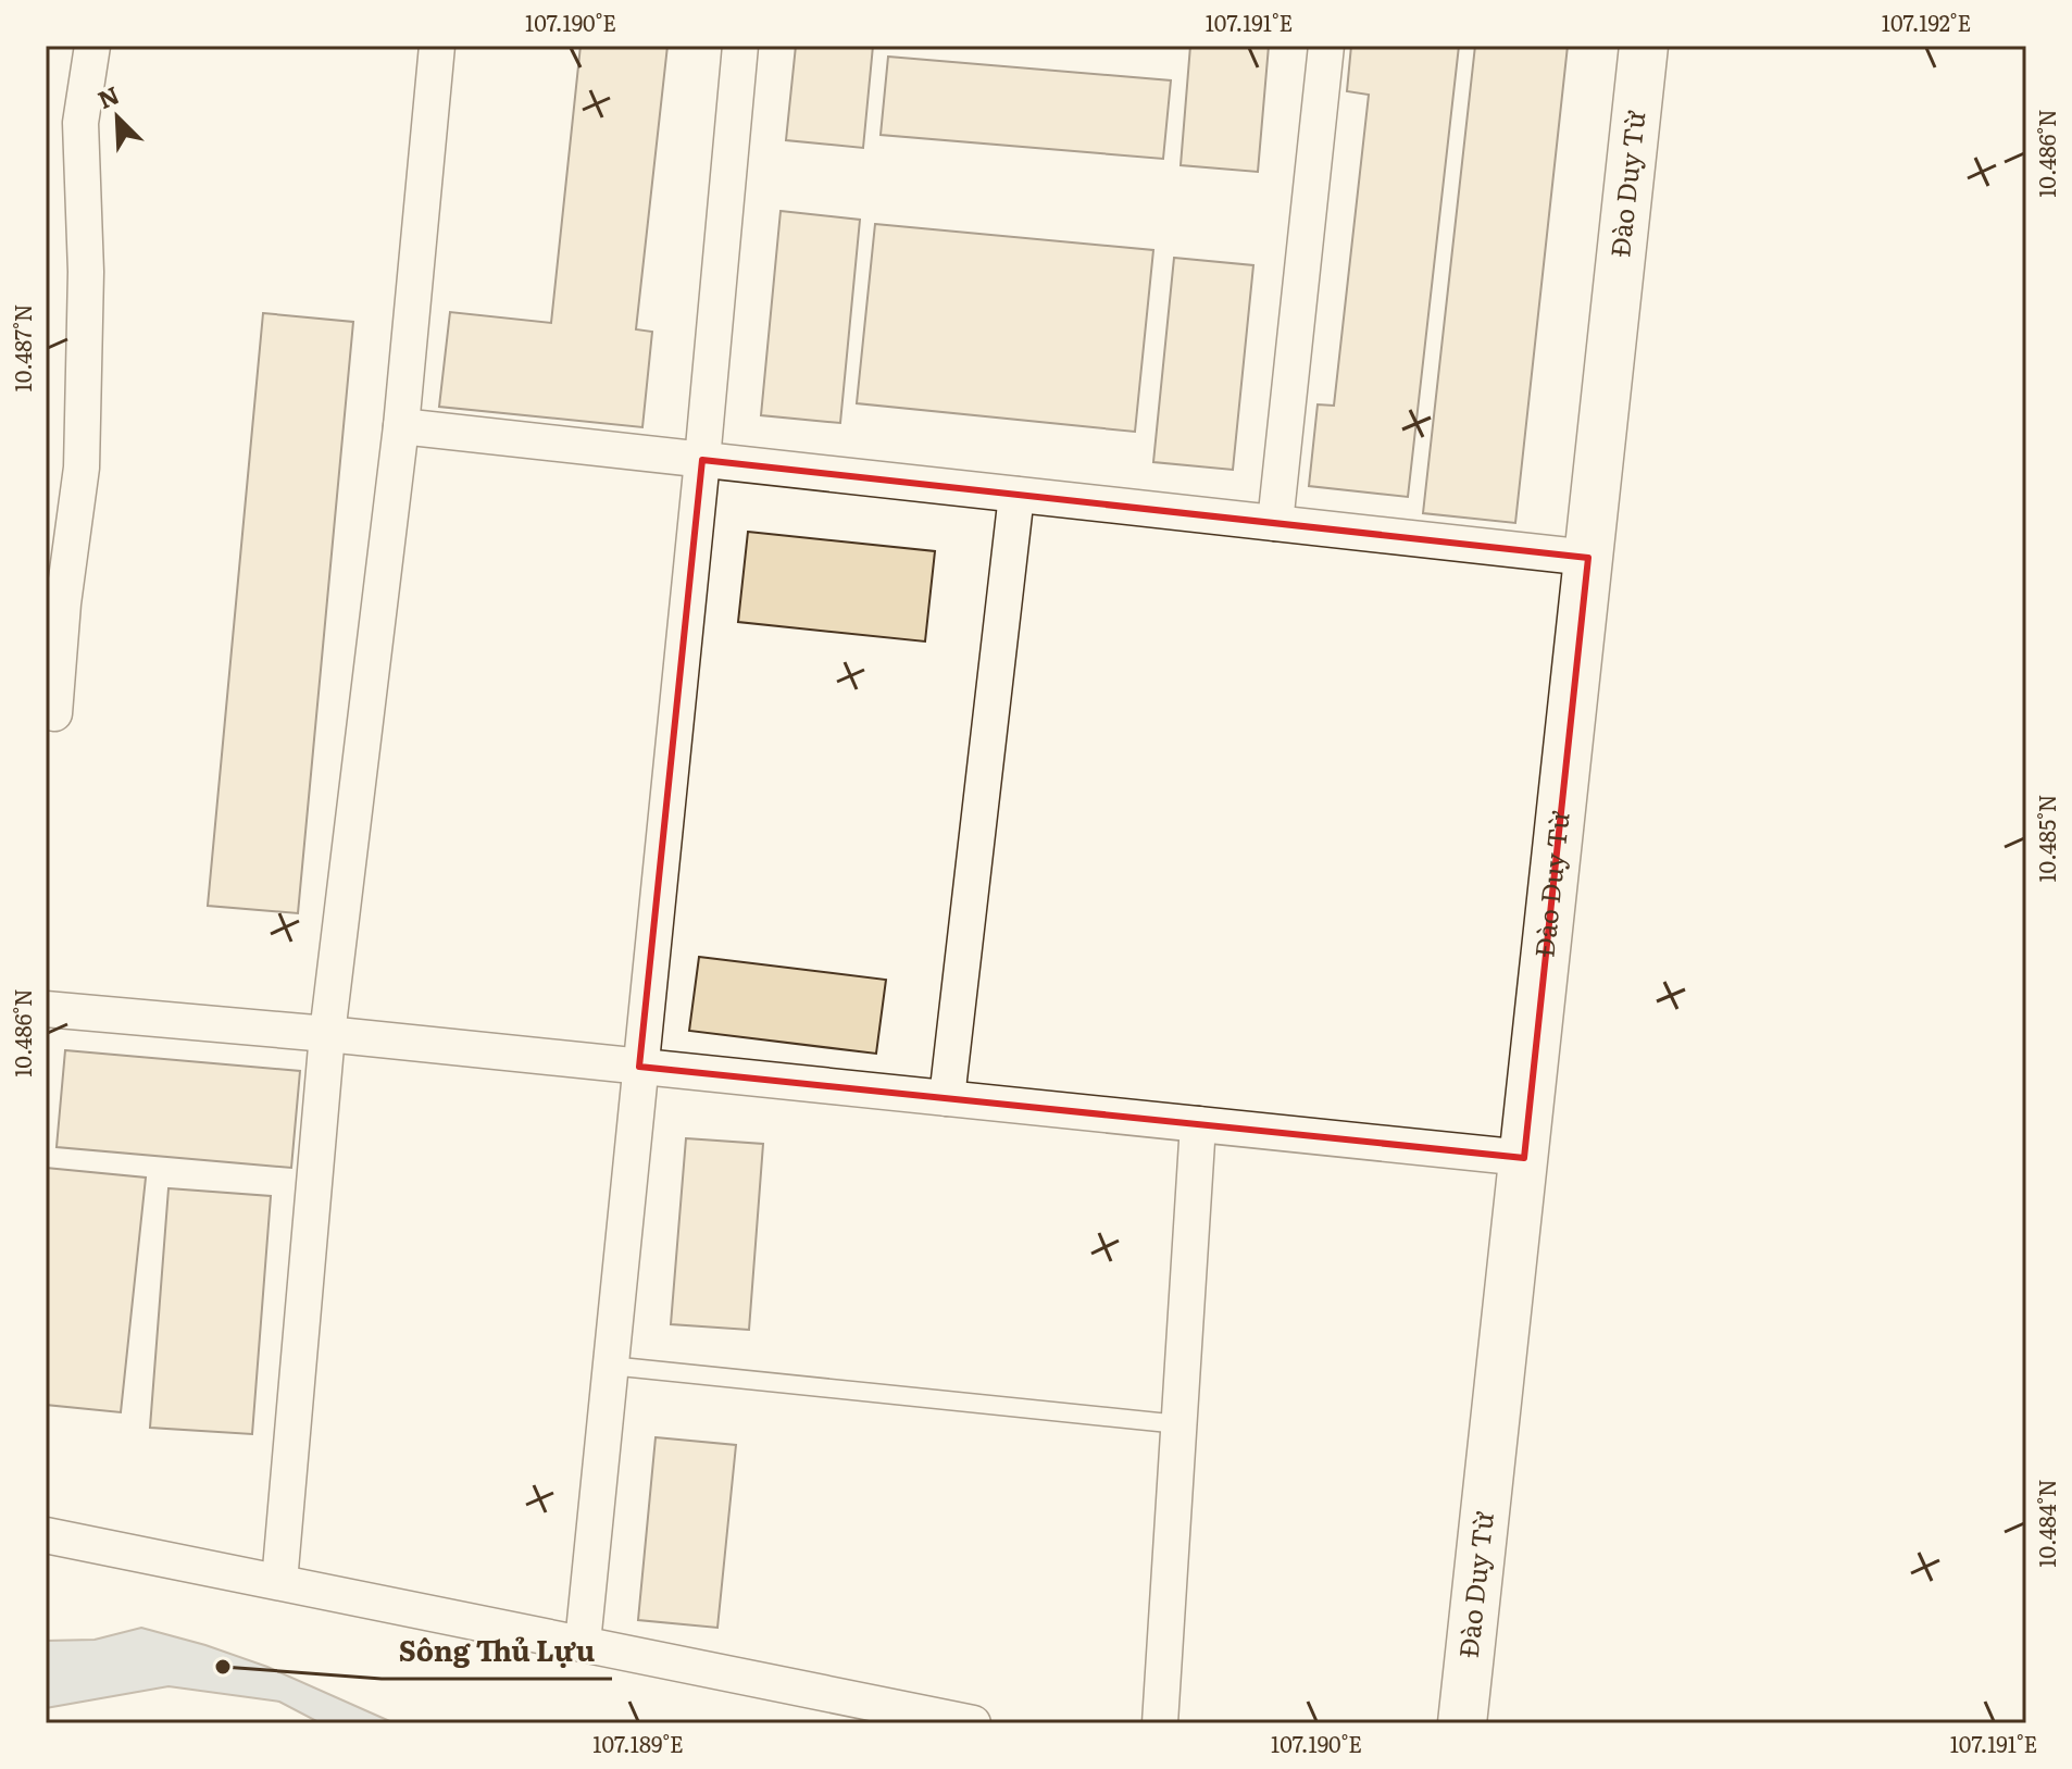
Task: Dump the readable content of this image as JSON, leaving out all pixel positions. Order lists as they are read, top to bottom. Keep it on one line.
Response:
{"streets":{"street":["Đào Duy Từ"]},"places":["Sông Thủ Lựu"],"north":"top left","coordinates":["107.190°E","107.191°E","107.192°E","10.486°N","10.487°N","10.485°N","10.484°N","107.189°E"]}
